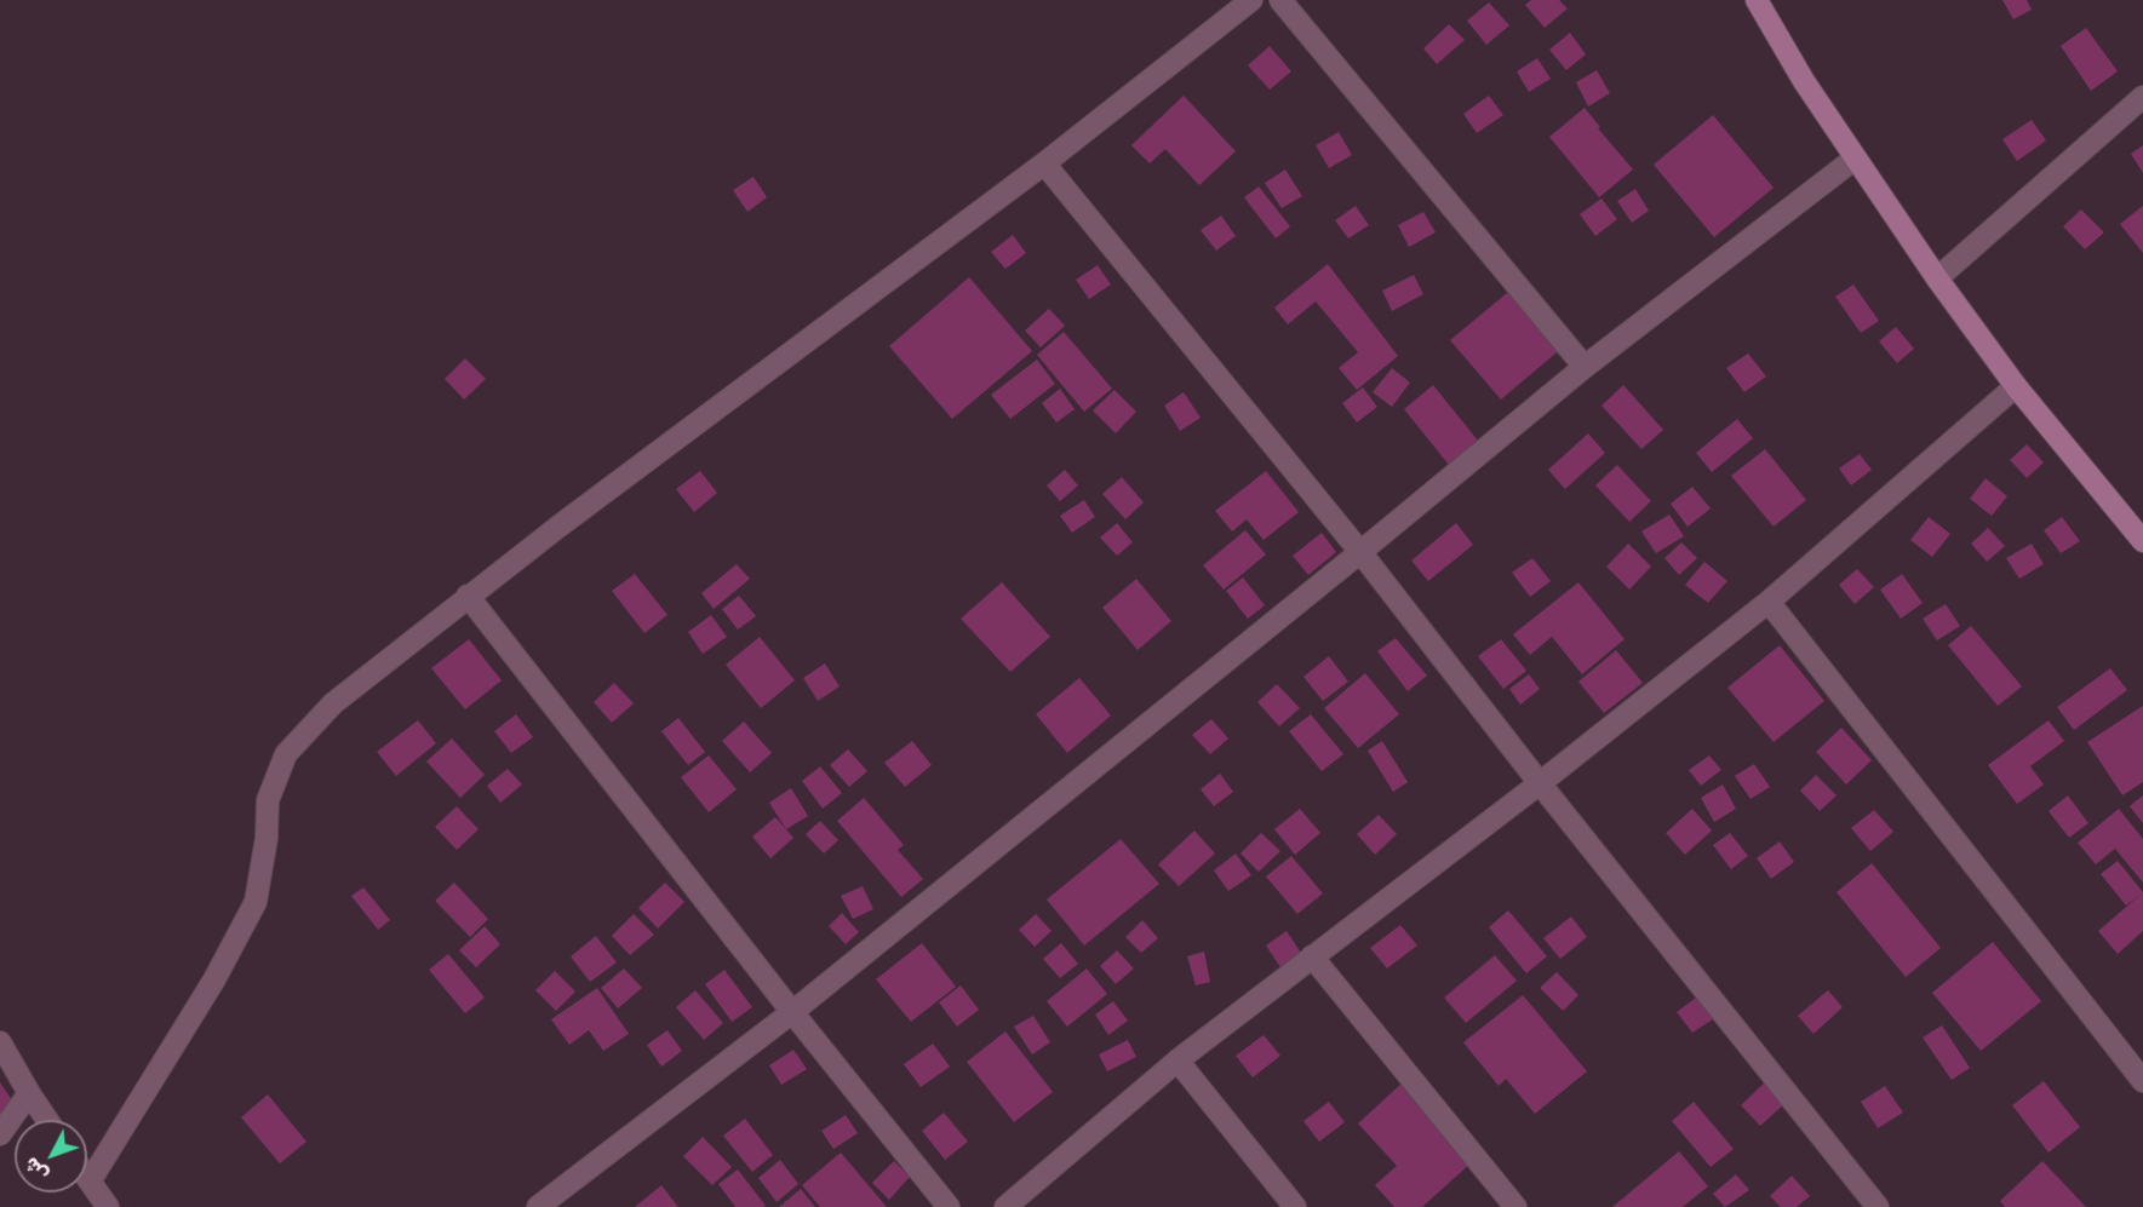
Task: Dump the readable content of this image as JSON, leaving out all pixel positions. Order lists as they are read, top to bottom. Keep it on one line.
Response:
{"north":"bottom left"}
